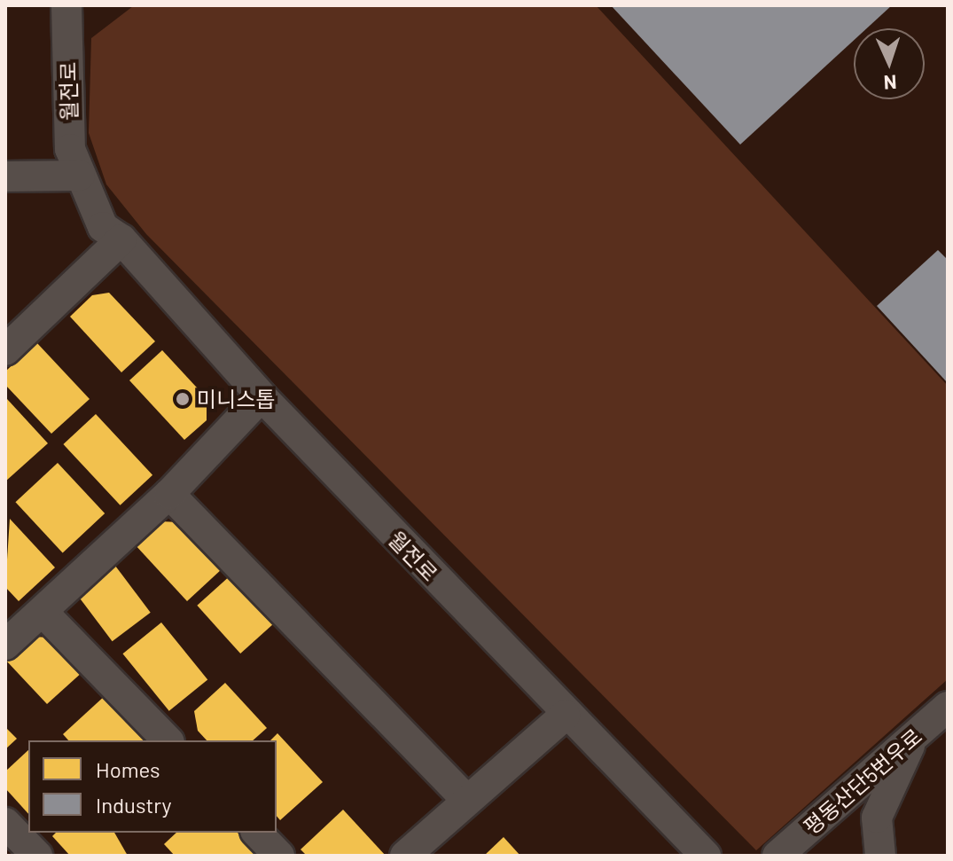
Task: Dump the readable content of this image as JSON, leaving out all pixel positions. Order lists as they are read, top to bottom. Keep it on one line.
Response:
{"streets":{"street":["월전로","평동산단5번우로"]},"places":["미니스톱"],"legend":["Homes","Industry"],"north":"bottom"}
